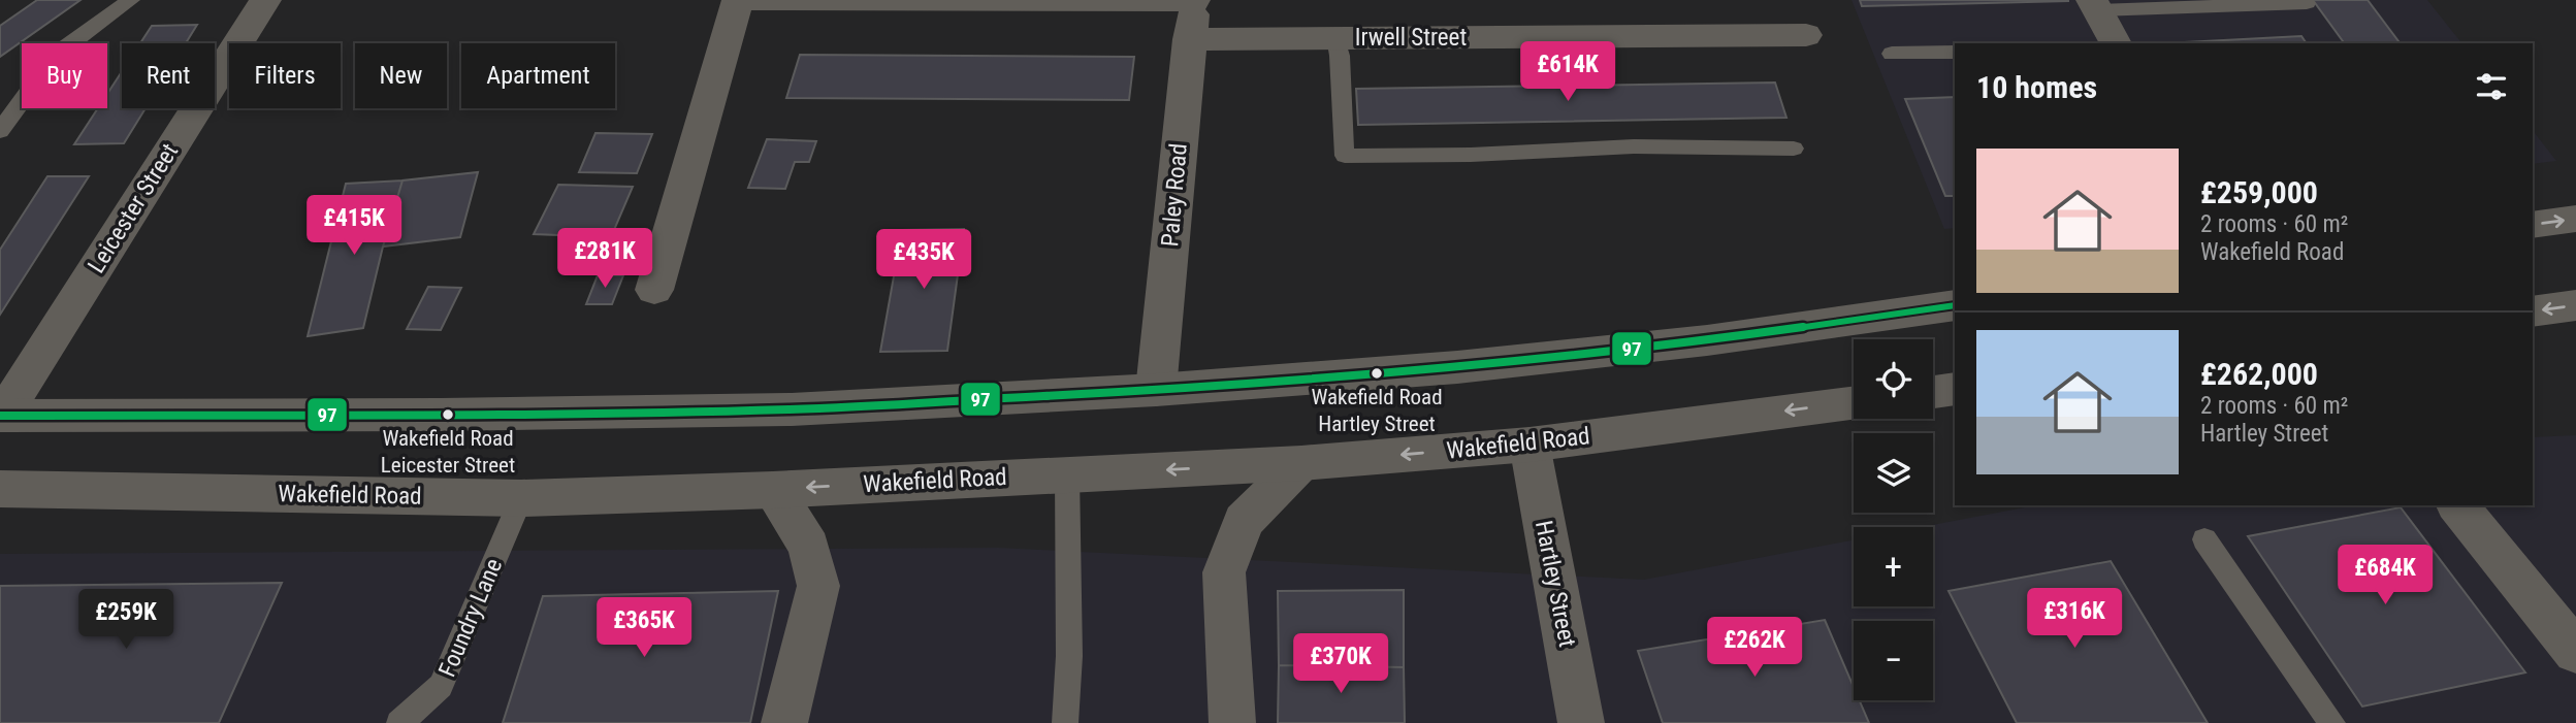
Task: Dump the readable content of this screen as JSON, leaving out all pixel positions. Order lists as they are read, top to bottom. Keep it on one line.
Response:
{"streets":{"street":["Irwell Street","Paley Road","Leicester Street","Wakefield Road","Hartley Street"],"lane":["Foundry Lane"]},"crossings":[["Irwell Street","Paley Road"],["Wakefield Road","Hartley Street"],["Wakefield Road","Foundry Lane"]],"places":["Wakefield Road Hartley Street","Wakefield Road Leicester Street"],"lines":["transit line 97"],"page":{"price":["£614K","£415K","£281K","£435K","£684K","£316K","£259K","£365K","£262K","£370K"],"chip":["Buy","Rent","Filters","New","Apartment"],"heading":"10 homes","list":[{"name":"£259,000","note":"2 rooms · 60 m² · Wakefield Road"},{"name":"£262,000","note":"2 rooms · 60 m² · Hartley Street"}],"map_buttons":["+","−"]}}
